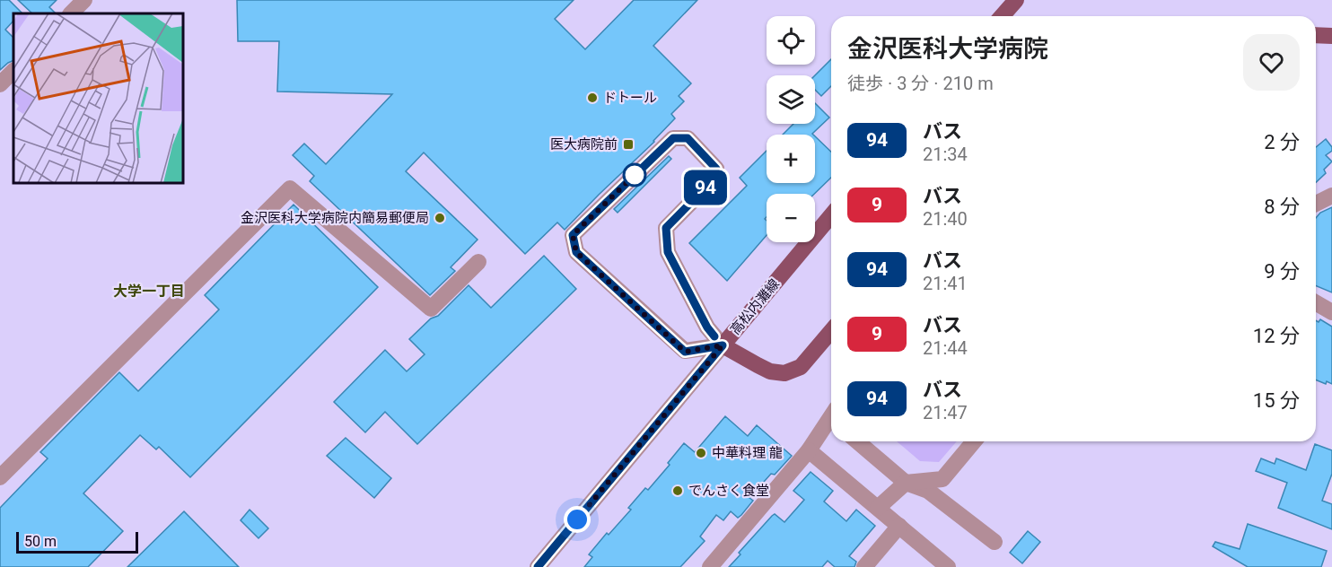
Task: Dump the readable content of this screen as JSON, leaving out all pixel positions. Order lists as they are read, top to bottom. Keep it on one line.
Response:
{"streets":{"main road":["高松内灘線"]},"districts":["大学一丁目"],"places":{"other":["ドトール","金沢医科大学病院内簡易郵便局","中華料理 龍","でんさく食堂"],"transit":["医大病院前"]},"lines":["bus line 94"],"scale_bar":"50 m","page":{"on_map":"94","map_buttons":["+","−"],"heading":["金沢医科大学病院","徒歩 · 3 分 · 210 m"],"list":[{"mark":"94","name":"バス","note":"21:34","value":"2 分"},{"mark":"9","name":"バス","note":"21:40","value":"8 分"},{"mark":"94","name":"バス","note":"21:41","value":"9 分"},{"mark":"9","name":"バス","note":"21:44","value":"12 分"},{"mark":"94","name":"バス","note":"21:47","value":"15 分"}],"scale":"50 m"}}
